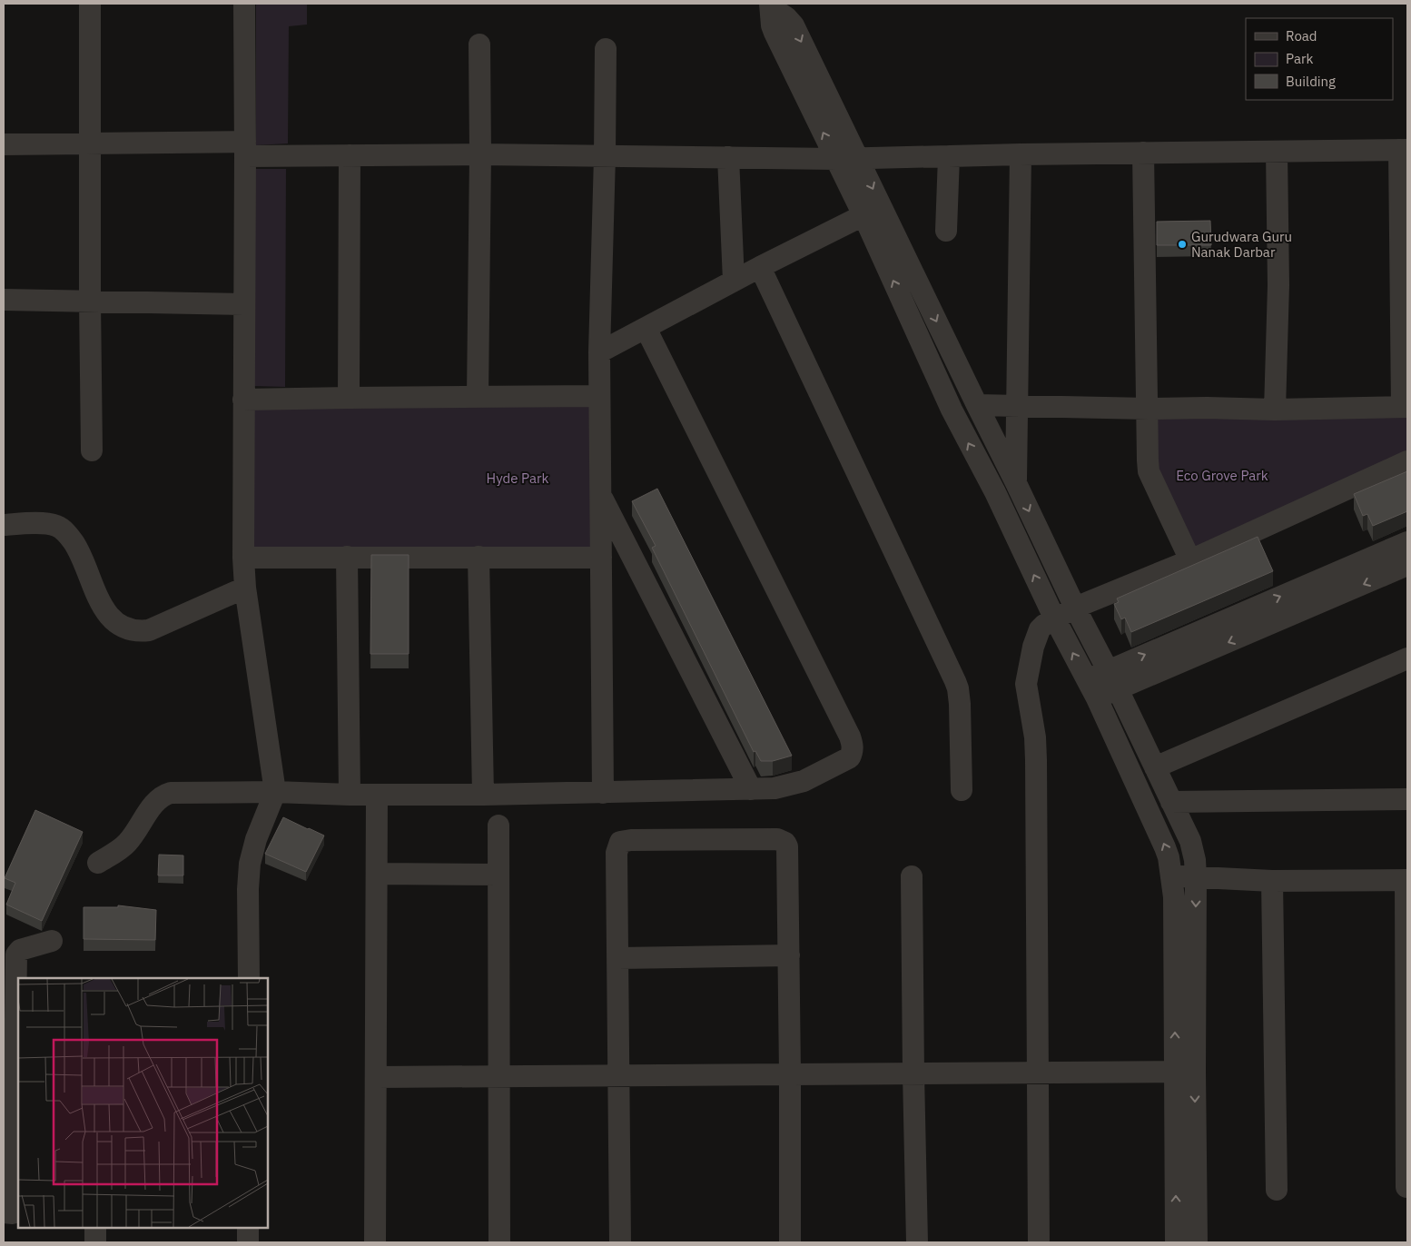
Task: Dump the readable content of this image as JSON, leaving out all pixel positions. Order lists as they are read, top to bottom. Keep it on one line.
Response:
{"parks":["Eco Grove Park","Hyde Park"],"places":["Gurudwara Guru Nanak Darbar"],"legend":["Road","Park","Building"]}
